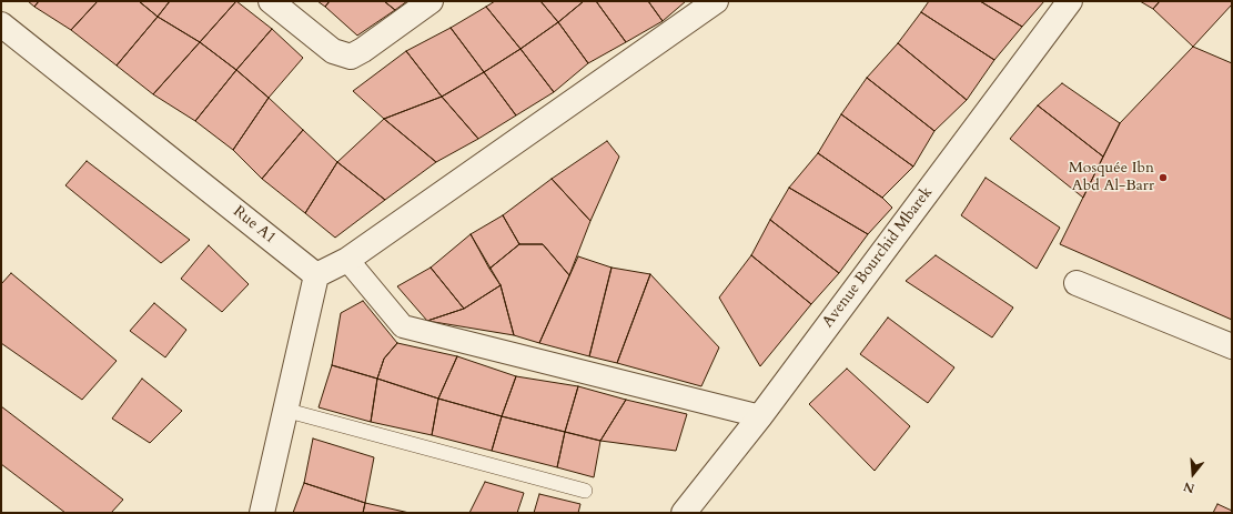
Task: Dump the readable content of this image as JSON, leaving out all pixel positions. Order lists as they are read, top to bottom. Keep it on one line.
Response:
{"streets":{"street":["Rue A1","Avenue Bourchid Mbarek"]},"places":["Mosquée Ibn Abd Al-Barr"],"north":"bottom"}
